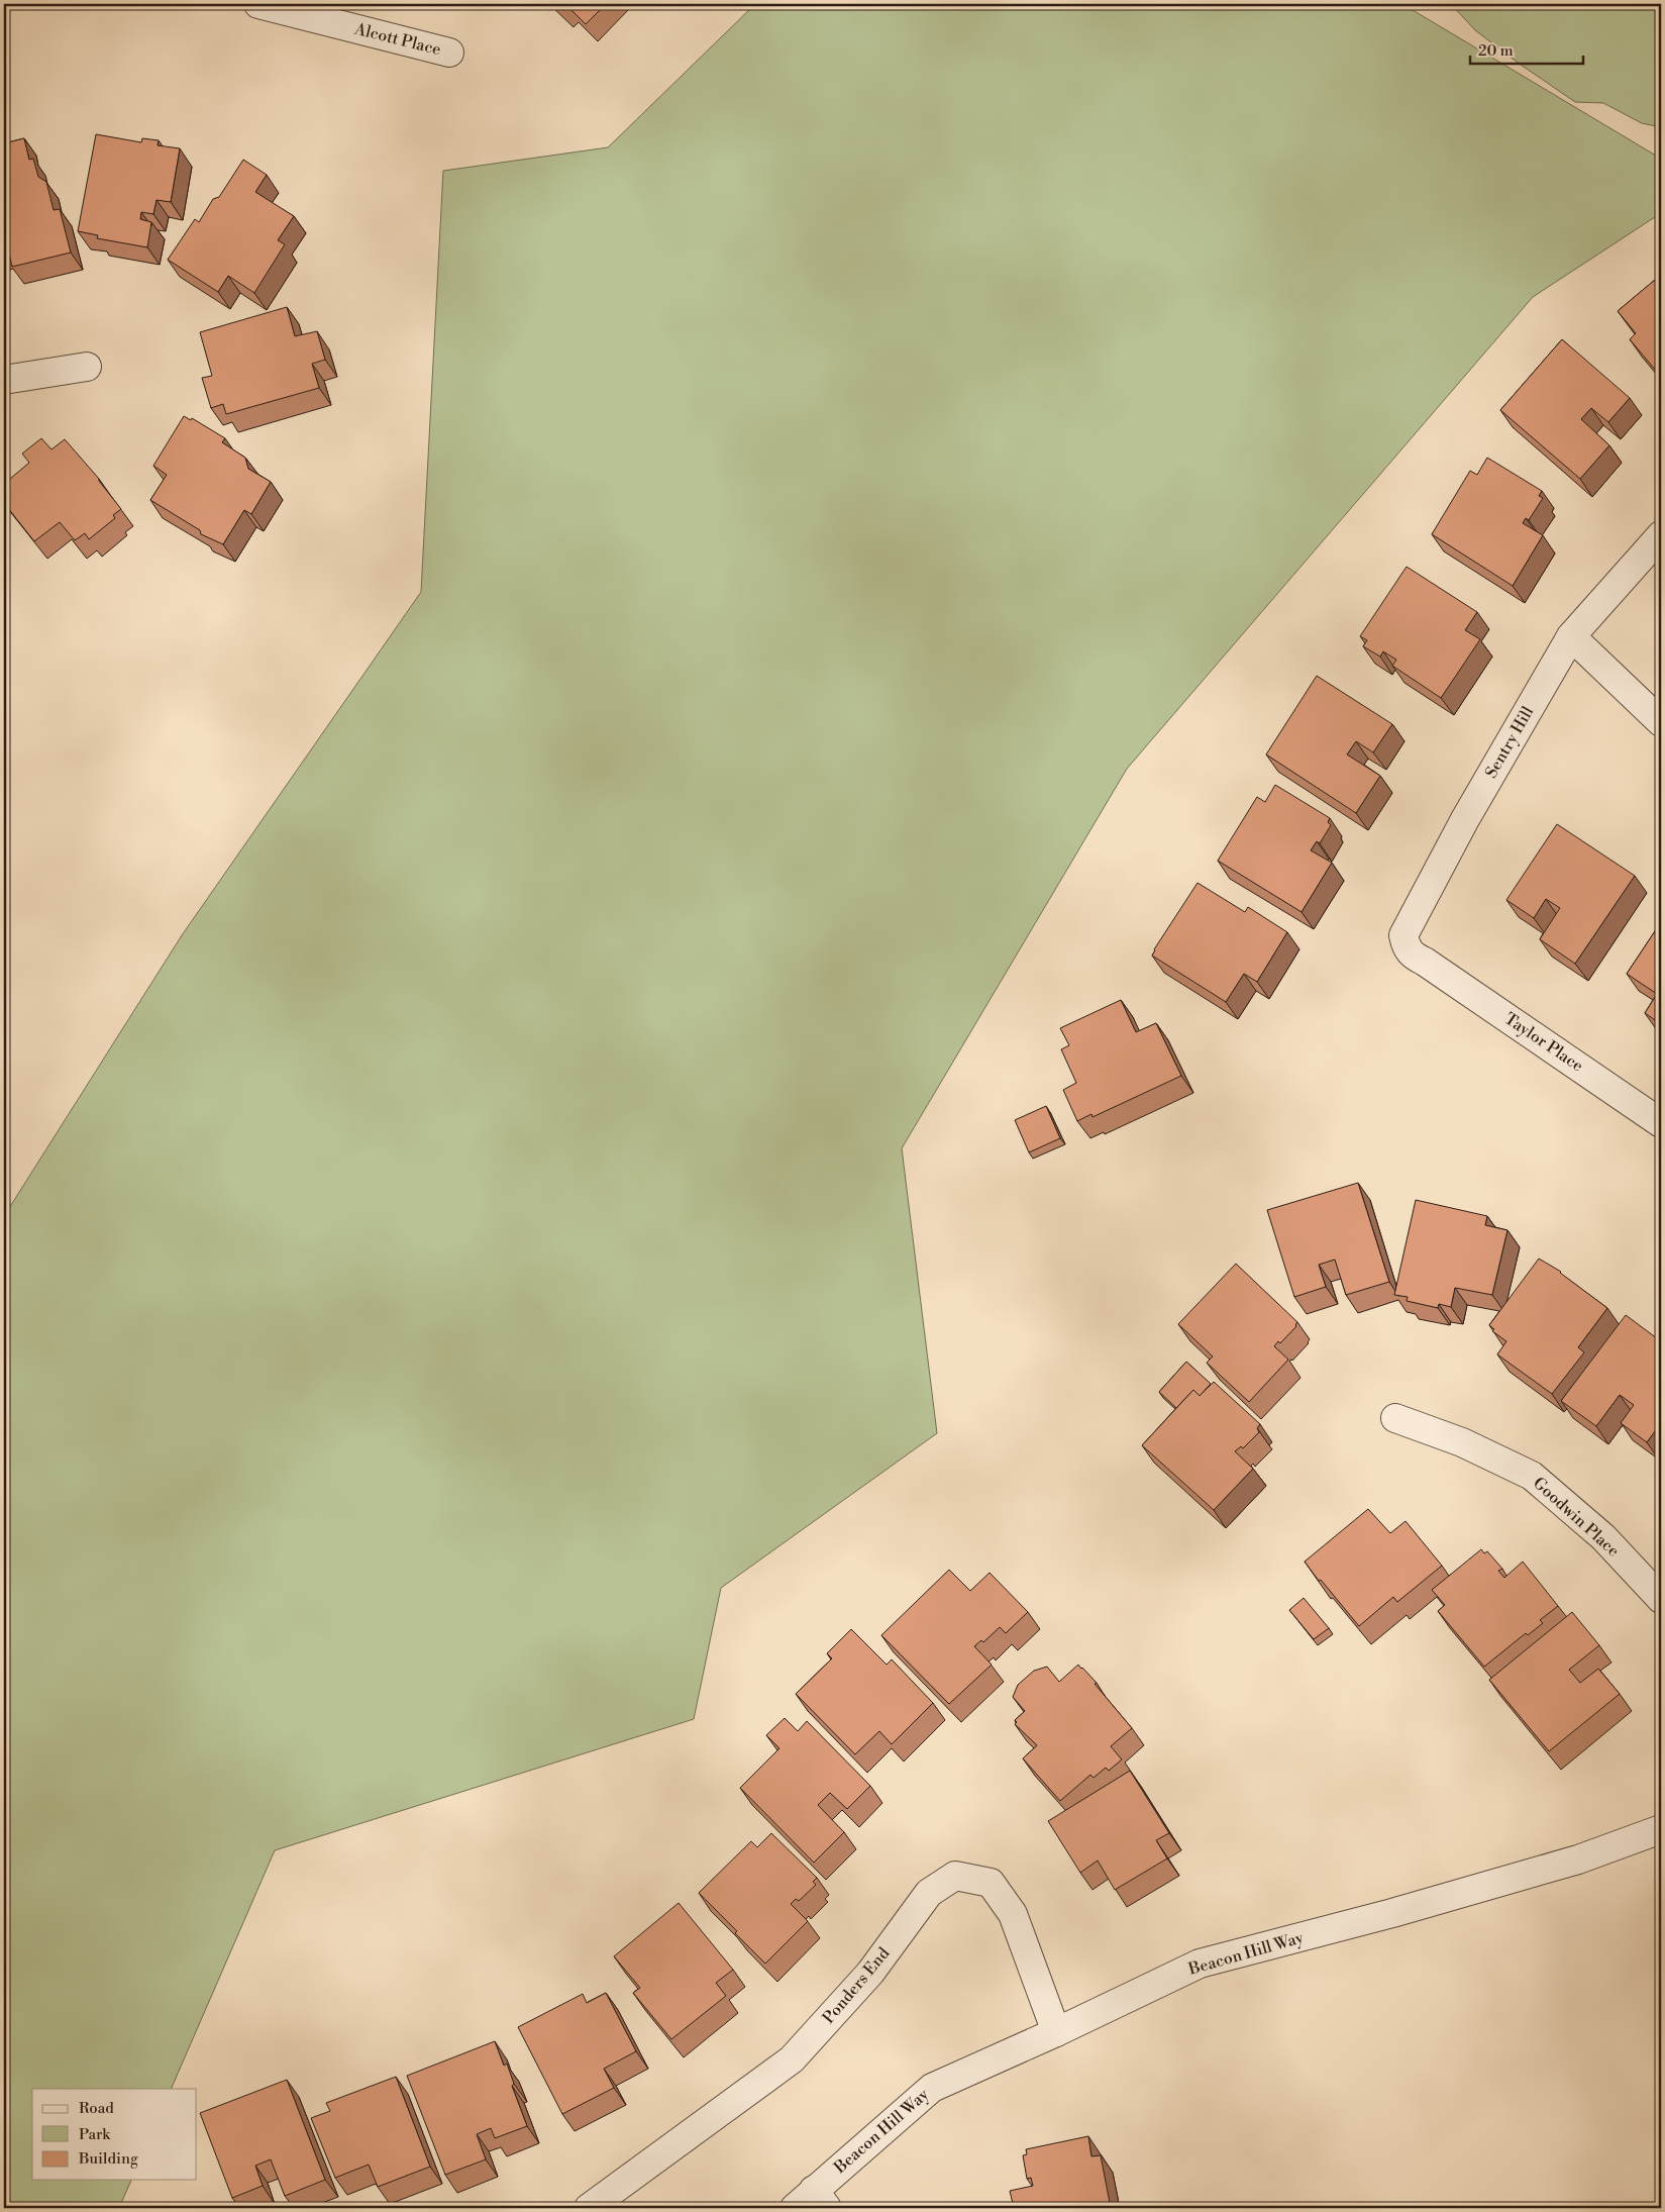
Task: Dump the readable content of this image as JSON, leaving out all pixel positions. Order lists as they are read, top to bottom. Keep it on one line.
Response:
{"streets":{"street":["Alcott Place","Sentry Hill","Taylor Place","Goodwin Place","Beacon Hill Way","Ponders End"]},"crossings":[["Sentry Hill","Taylor Place"],["Beacon Hill Way","Ponders End"]],"legend":["Road","Park","Building"],"scale_bar":"20 m"}
